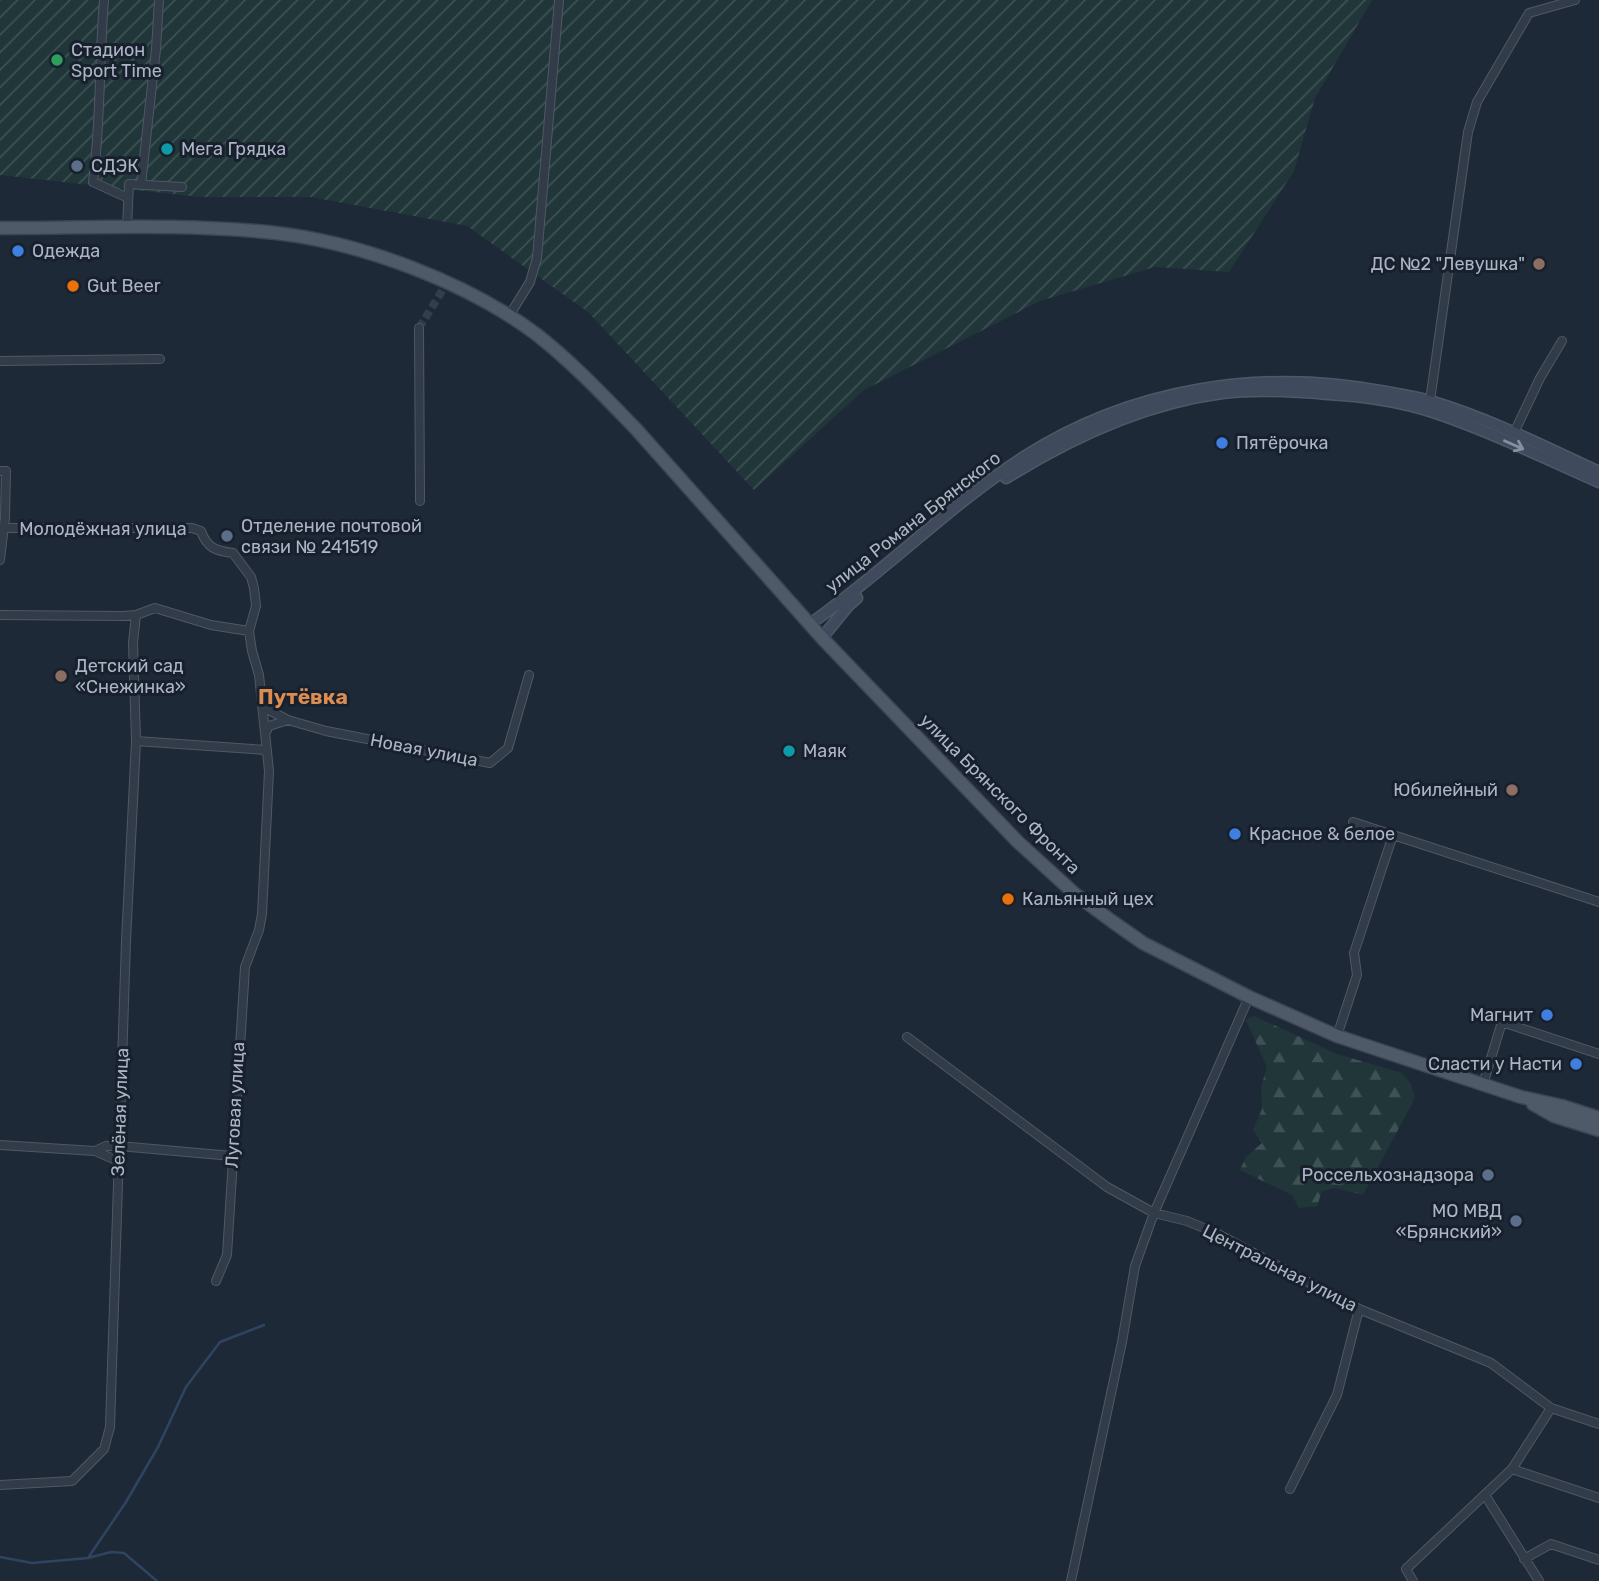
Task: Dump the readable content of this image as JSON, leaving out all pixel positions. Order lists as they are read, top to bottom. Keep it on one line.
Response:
{"streets":{"main road":["улица Романа Брянского","улица Брянского Фронта"],"street":["Молодёжная улица","Новая улица","Луговая улица","Зелёная улица","Центральная улица"]},"crossings":[["улица Романа Брянского","улица Брянского Фронта"],["Молодёжная улица","Луговая улица"],["Новая улица","Луговая улица"]],"districts":["Путёвка"],"places":["Стадион Sport Time","Мега Грядка","СДЭК","Одежда","ДС №2 \"Левушка\"","Gut Beer","Пятёрочка","Отделение почтовой связи № 241519","Детский сад «Снежинка»","Маяк","Юбилейный","Красное & белое","Кальянный цех","Магнит","Сласти у Насти","Россельхознадзора","МО МВД «Брянский»"]}
